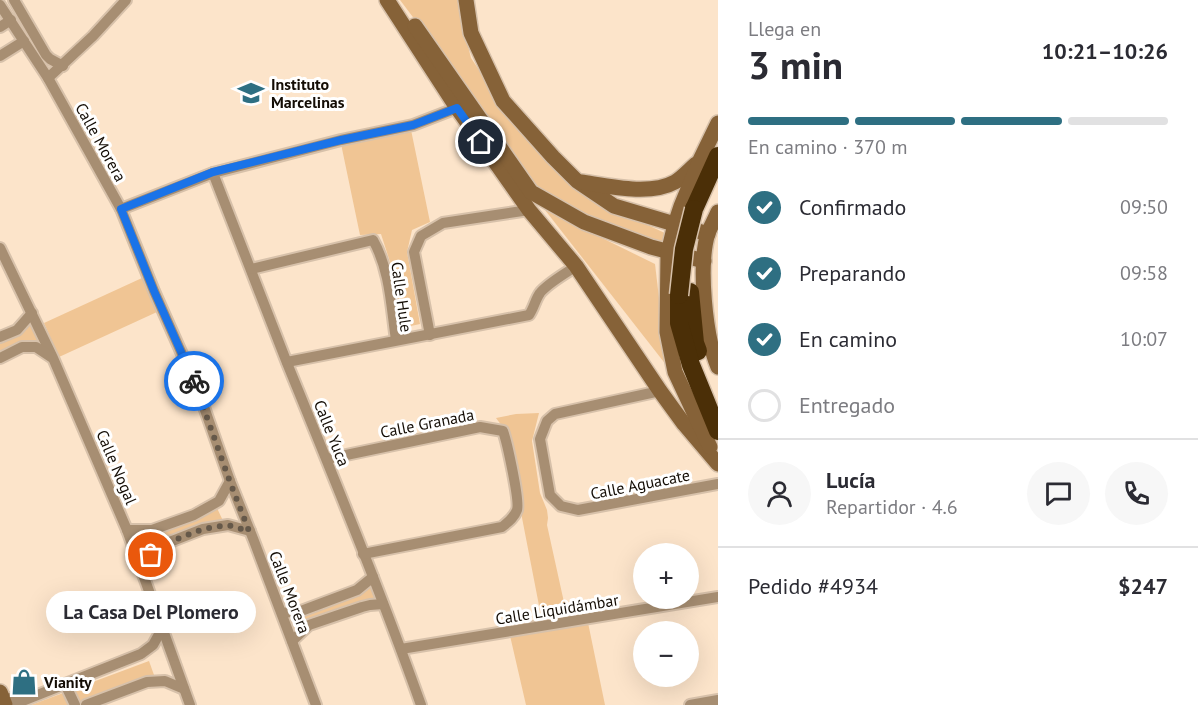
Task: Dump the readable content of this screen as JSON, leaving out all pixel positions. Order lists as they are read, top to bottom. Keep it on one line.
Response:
{"streets":{"street":["Calle Morera","Calle Hule","Calle Granada","Calle Yuca","Calle Nogal","Calle Aguacate","Calle Liquidámbar"]},"crossings":[["Calle Hule","Calle Yuca"],["Calle Granada","Calle Yuca"],["Calle Yuca","Calle Liquidámbar"]],"places":{"school or university":["Instituto Marcelinas"],"other":["La Casa Del Plomero"],"shop":["Vianity"]},"page":{"heading":["3 min","Llega en","10:21–10:26"],"panel":["Lucía","Repartidor · 4.6","Pedido #4934","$247"],"bar":"En camino · 370 m","list":[["Confirmado","09:50"],["Preparando","09:58"],["En camino","10:07"],"Entregado"],"map_buttons":["+","−"],"bubble":"La Casa Del Plomero"}}
